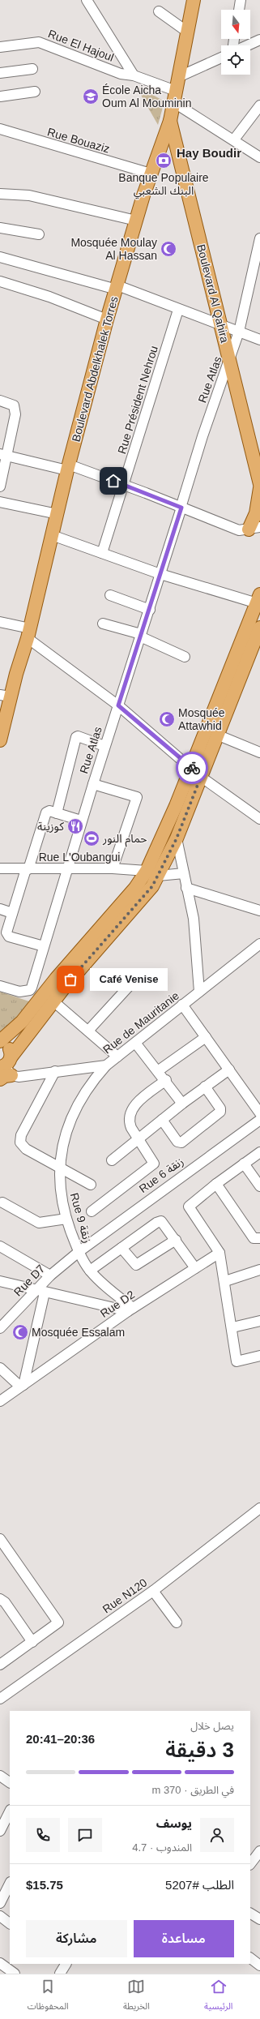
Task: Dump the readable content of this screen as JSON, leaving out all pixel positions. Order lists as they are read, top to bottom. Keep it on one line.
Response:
{"streets":{"main road":["Boulevard Al Qahira","Boulevard Abdelkhalek Torres"],"street":["Rue El Hajoul","Rue Bouaziz","Rue Atlas","Rue Président Nehrou","Rue L'Oubangui","Rue de Mauritanie","Rue 6 زنقة","Rue 9 زنقة","Rue D7","Rue D2","Rue N120"]},"crossings":[["Rue El Hajoul","Boulevard Abdelkhalek Torres"],["Rue Bouaziz","Boulevard Abdelkhalek Torres"],["Boulevard Al Qahira","Boulevard Abdelkhalek Torres"],["Boulevard Al Qahira","Rue Atlas"],["Rue Atlas","Rue L'Oubangui"],["Rue de Mauritanie","Rue 9 زنقة"],["Rue 6 زنقة","Rue 9 زنقة"],["Rue 6 زنقة","Rue D7"],["Rue 9 زنقة","Rue D7"],["Rue 9 زنقة","Rue D2"]],"districts":["Hay Boudir"],"places":{"school or university":["École Aicha Oum Al Mouminin"],"bank":["Banque Populaire البنك الشعبي"],"mosque":["Mosquée Moulay Al Hassan","Mosquée Attawhid","Mosquée Essalam"],"restaurant":["كوزينة"],"sports":["حمام النور"],"other":["Café Venise"]},"north":"bottom","page":{"bubble":"Café Venise","heading":["3 دقيقة","يصل خلال","20:36–20:41"],"panel":["يوسف","المندوب · 4.7","الطلب #5207","$15.75"],"bar":"في الطريق · 370 m","buttons":["مساعدة","مشاركة"],"tabs":["الرئيسية","الخريطة","المحفوظات"]}}
